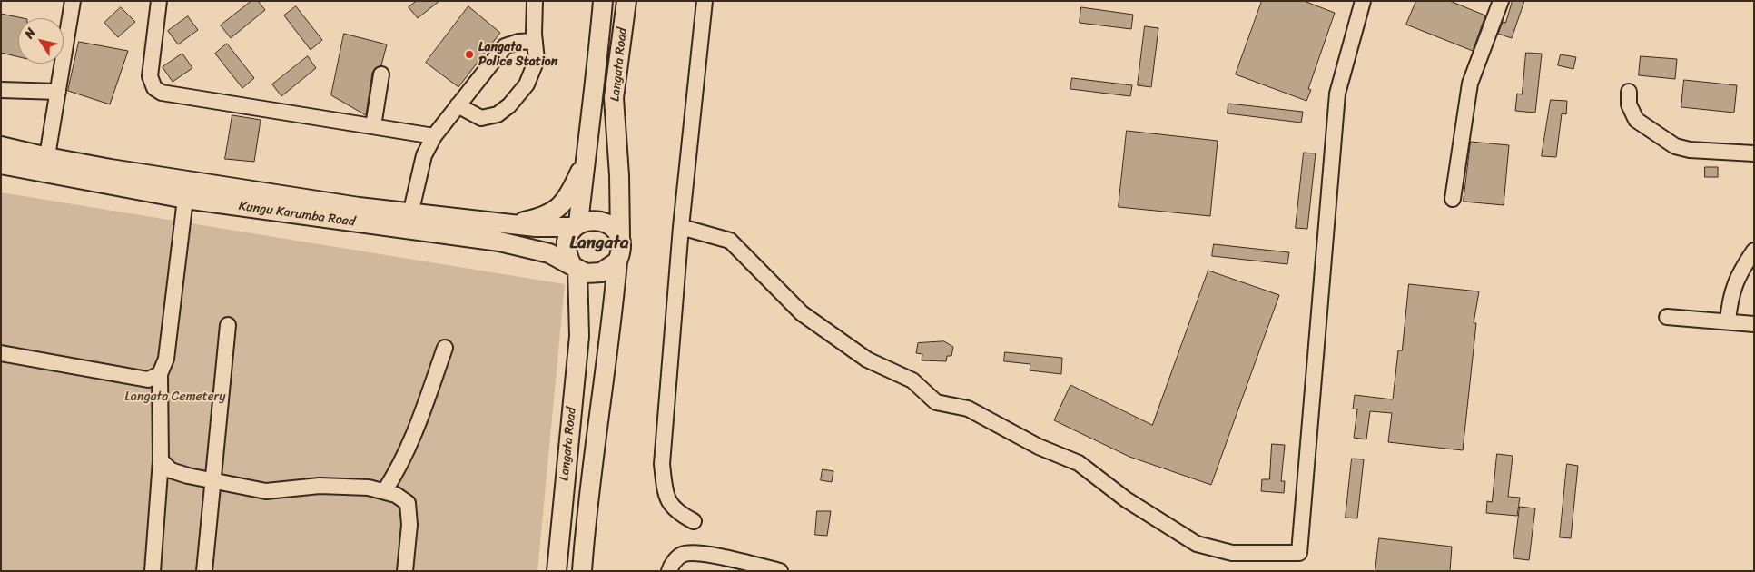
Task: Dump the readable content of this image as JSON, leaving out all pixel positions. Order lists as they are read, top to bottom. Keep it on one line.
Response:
{"streets":{"main road":["Langata Road","Kungu Karumba Road"]},"crossings":[["Langata Road","Kungu Karumba Road"]],"districts":["Langata"],"parks":["Langata Cemetery"],"places":["Langata Police Station"],"north":"top left"}
